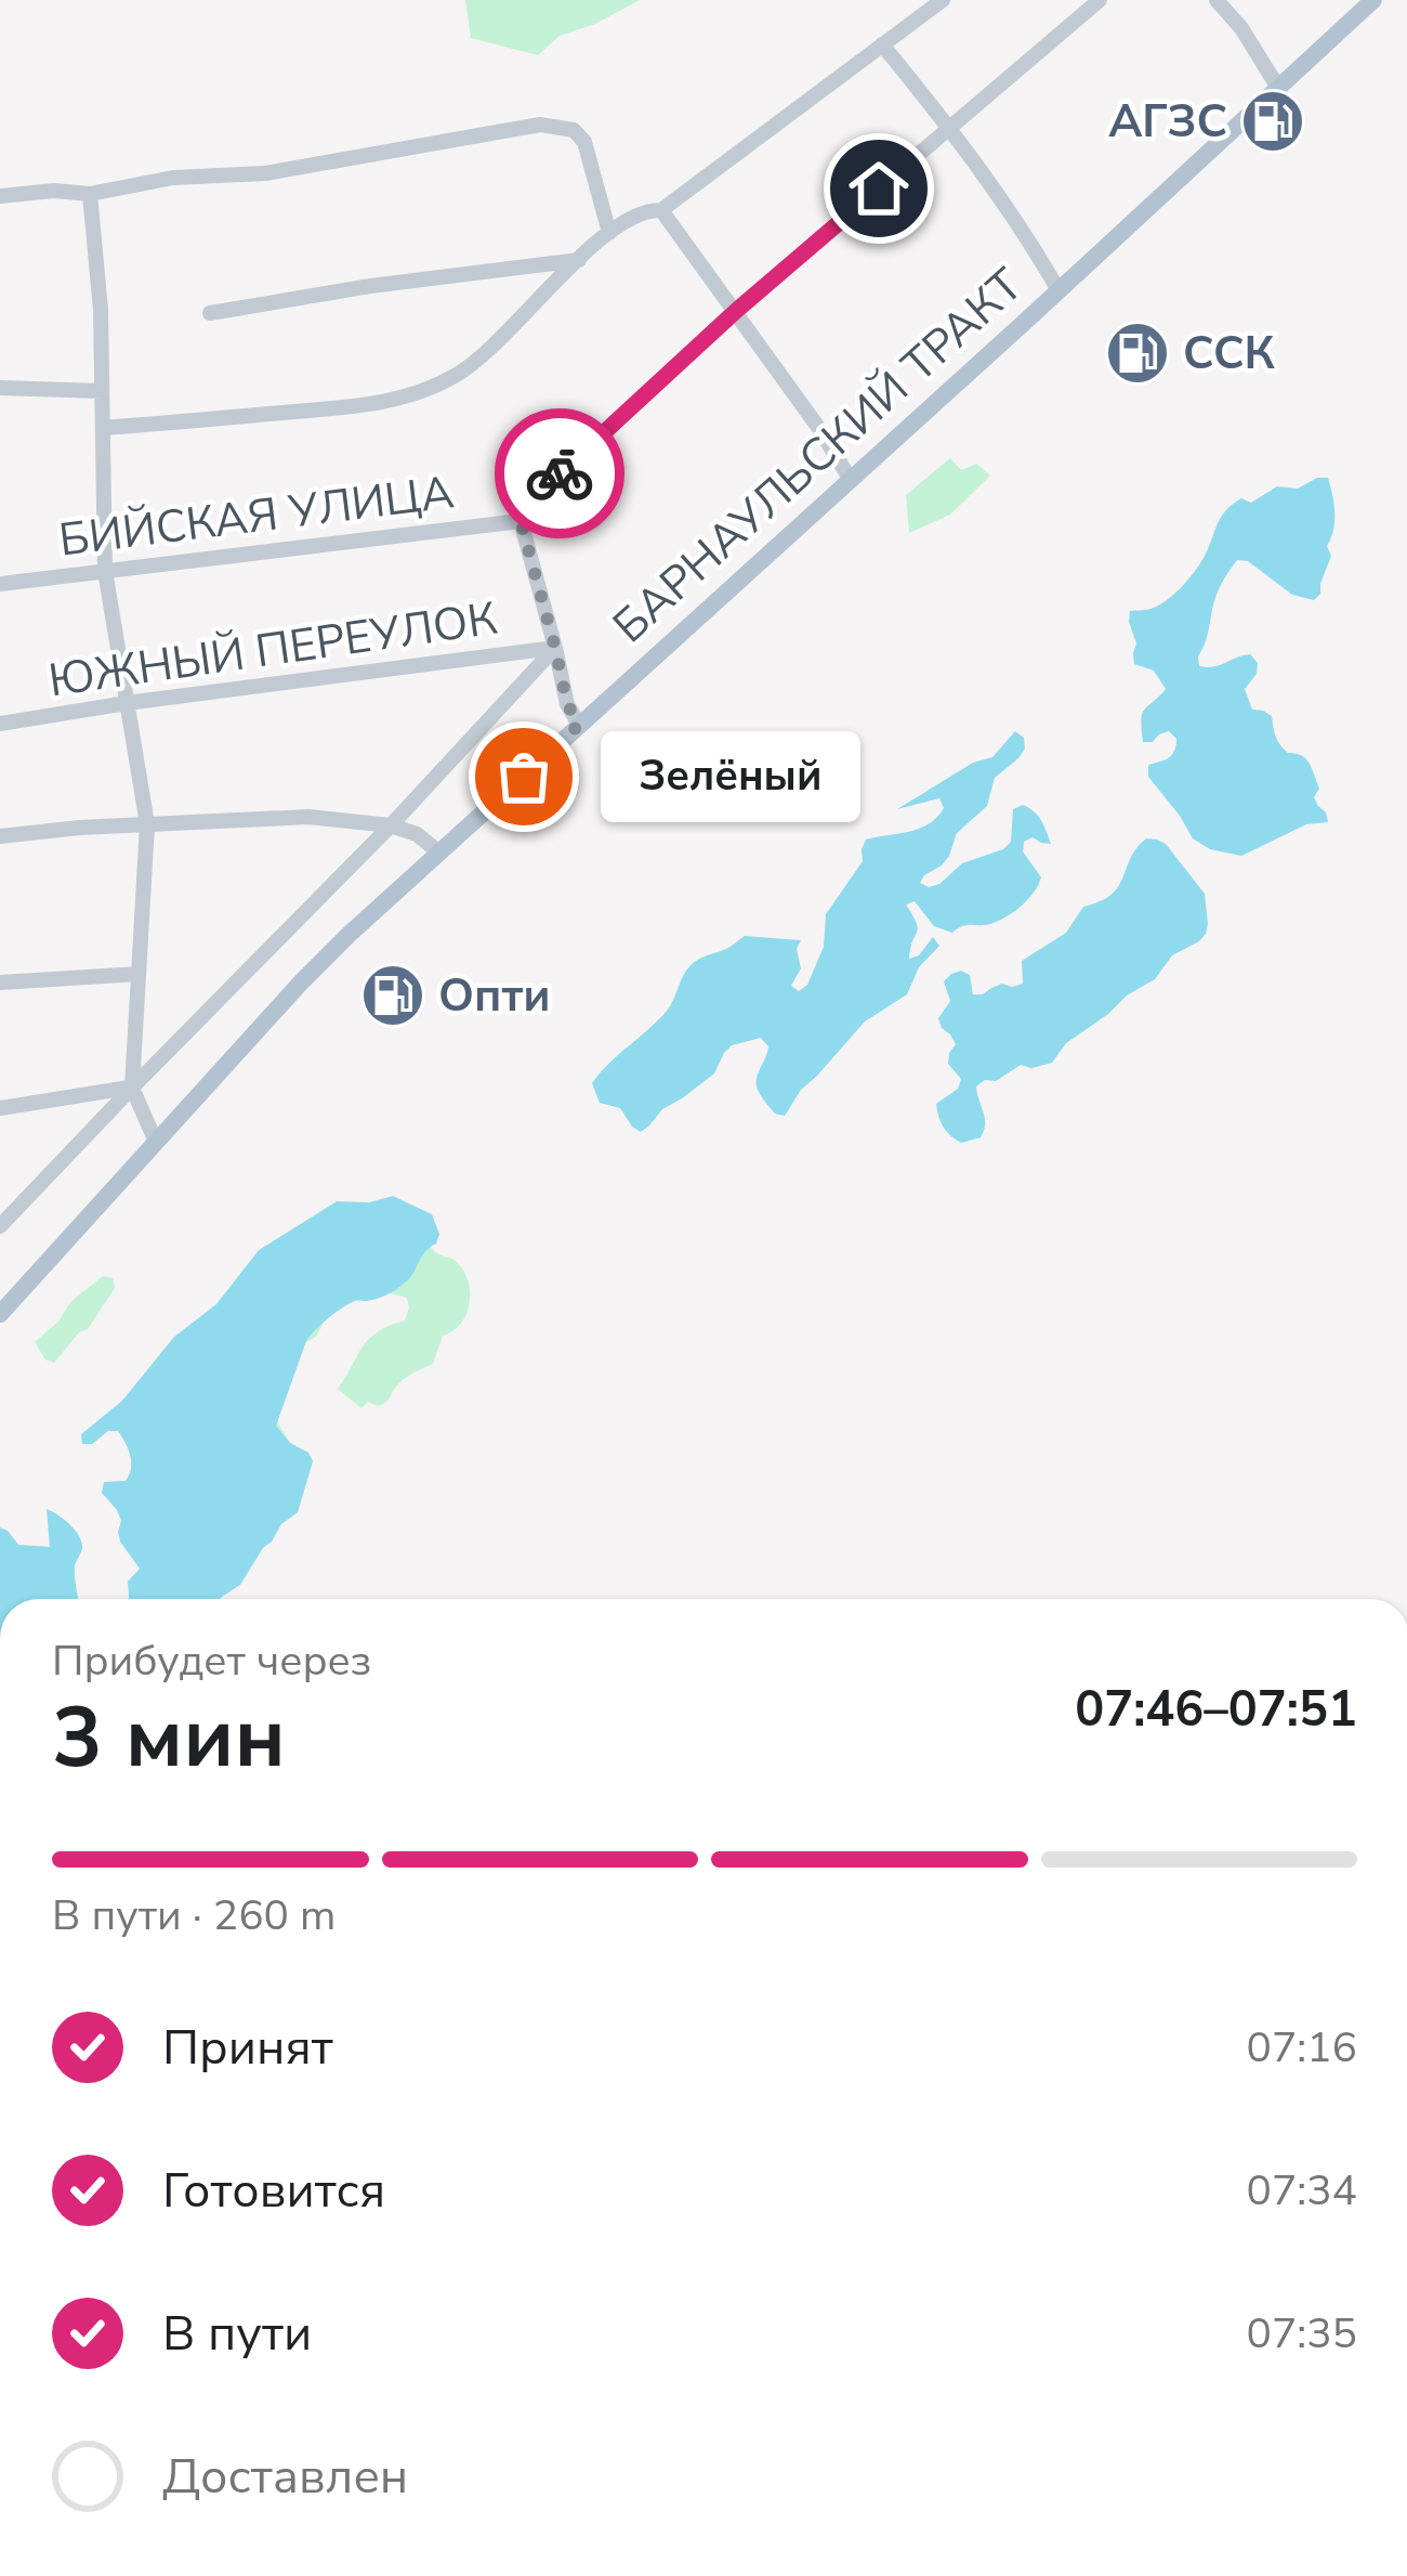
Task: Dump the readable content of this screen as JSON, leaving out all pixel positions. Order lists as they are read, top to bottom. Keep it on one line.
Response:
{"streets":{"main road":["БАРНАУЛЬСКИЙ ТРАКТ"],"street":["БИЙСКАЯ УЛИЦА","ЮЖНЫЙ ПЕРЕУЛОК"]},"places":{"fuel station":["АГЗС","ССК","Опти"],"other":["Зелёный"]},"page":{"bubble":"Зелёный","heading":["3 мин","Прибудет через","07:46–07:51"],"bar":"В пути · 260 m","list":[["Принят","07:16"],["Готовится","07:34"],["В пути","07:35"],"Доставлен"]}}
